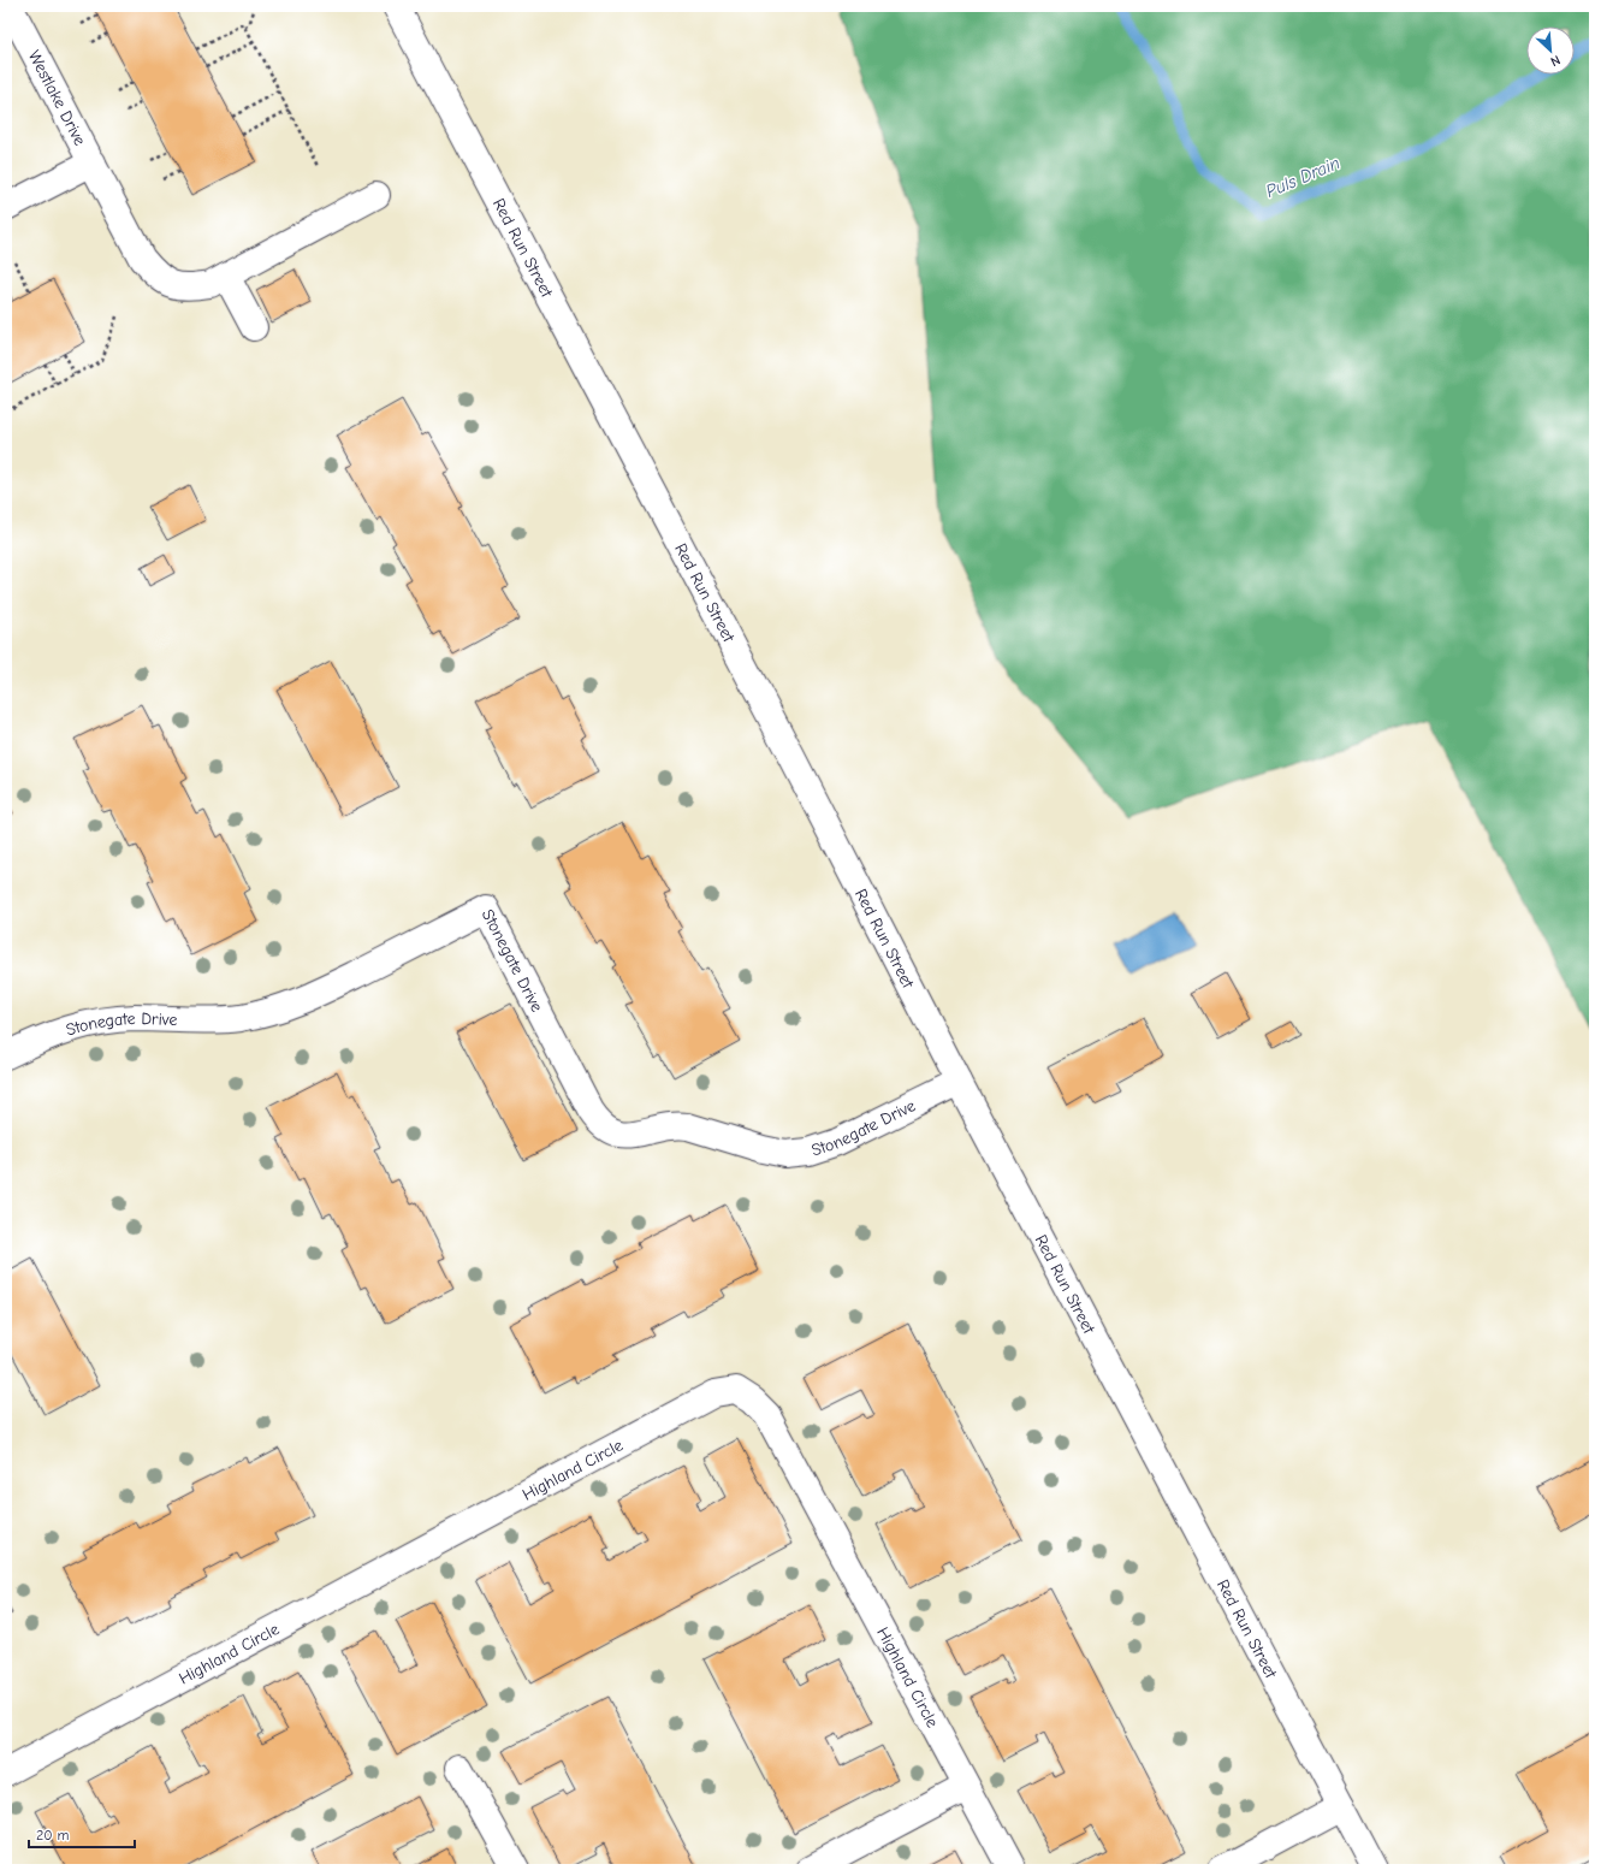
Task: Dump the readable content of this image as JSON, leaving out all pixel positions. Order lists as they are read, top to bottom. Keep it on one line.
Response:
{"streets":{"street":["Westlake Drive","Red Run Street","Stonegate Drive","Highland Circle"]},"crossings":[["Red Run Street","Stonegate Drive"]],"water":["Puls Drain"],"scale_bar":"20 m","north":"bottom right"}
